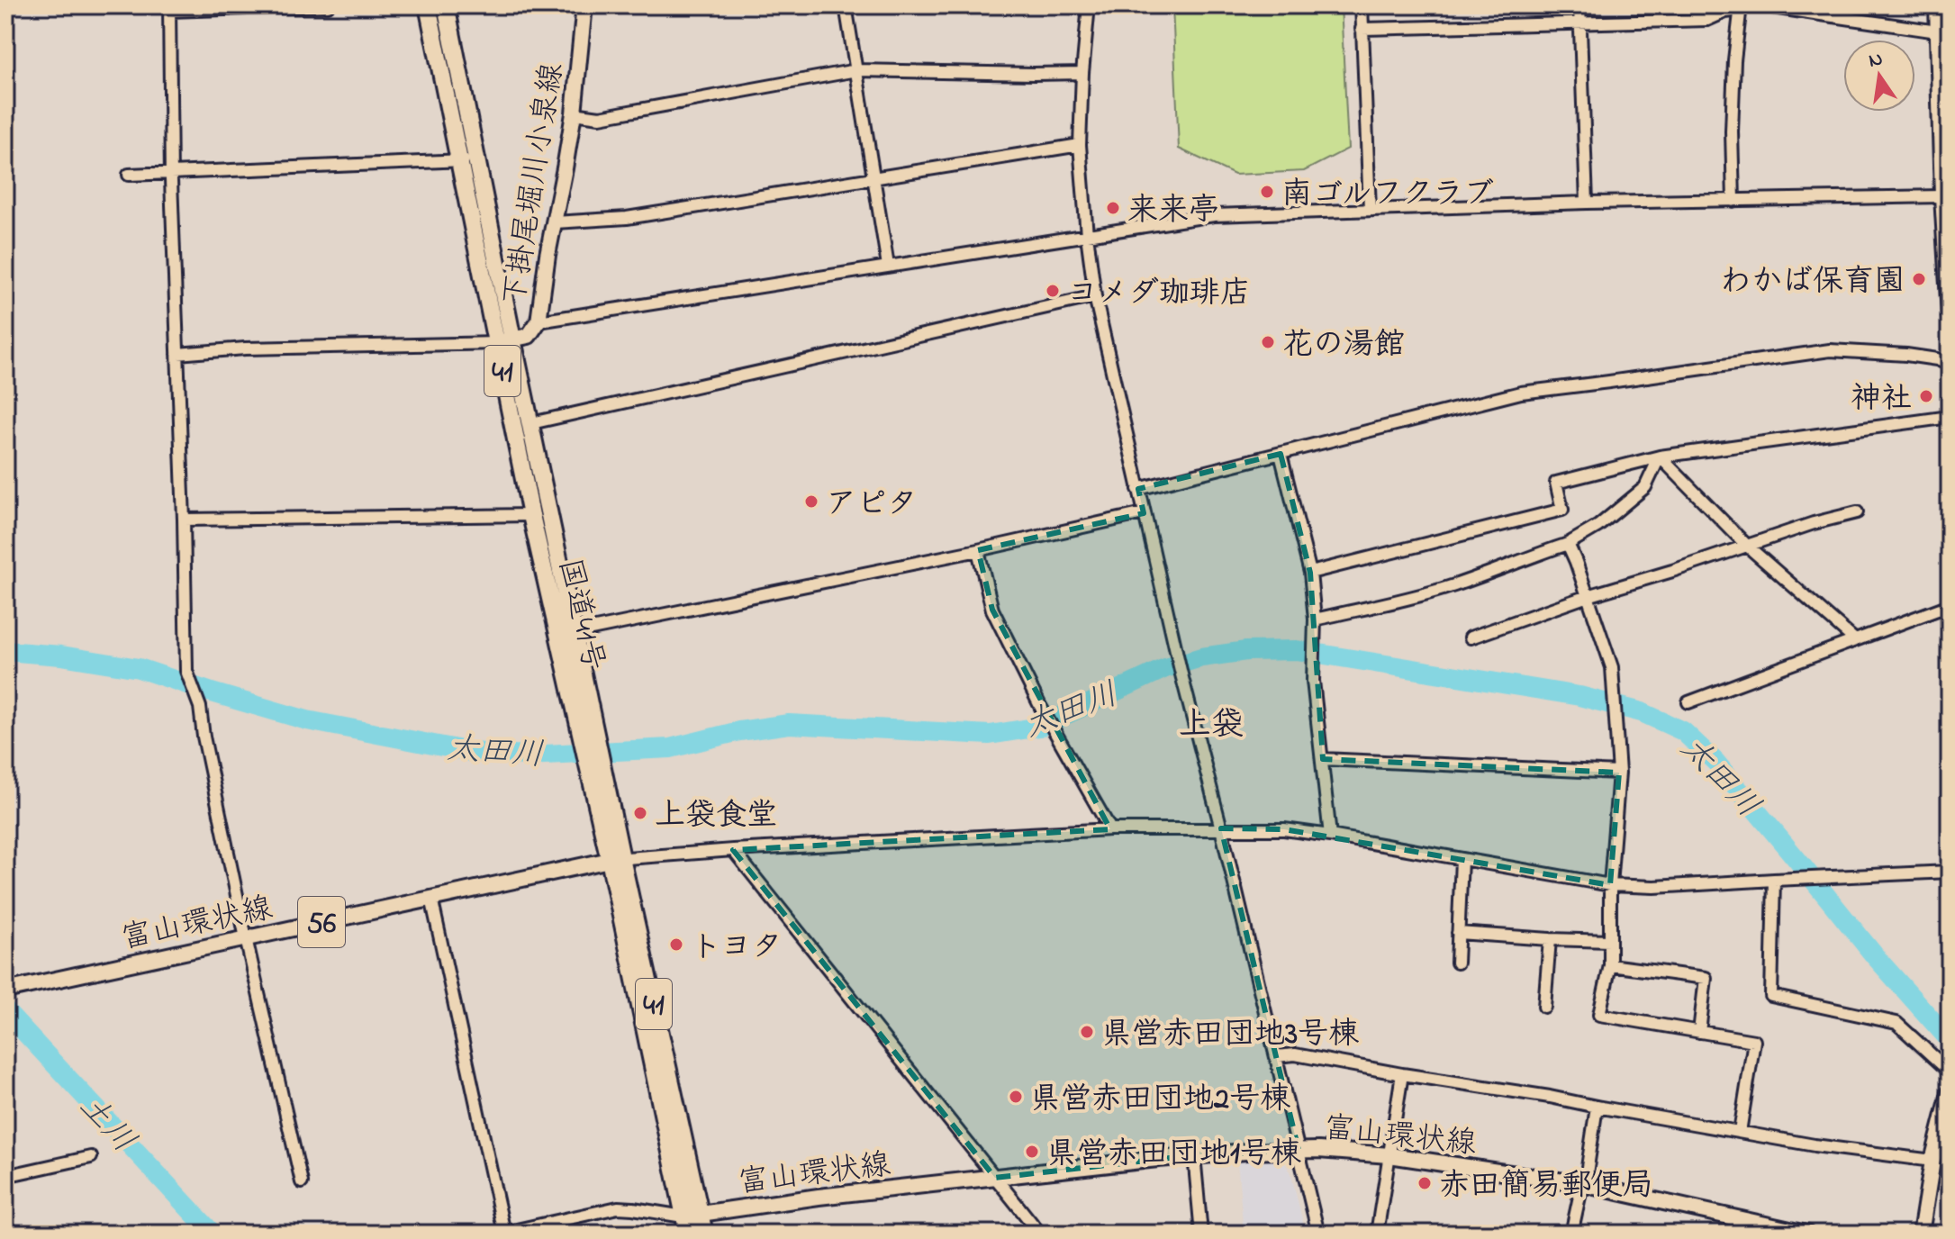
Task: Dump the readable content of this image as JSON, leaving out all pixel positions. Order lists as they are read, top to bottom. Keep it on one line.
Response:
{"streets":{"highway":["41","国道41号"],"main road":["下掛尾堀川小泉線","富山環状線","56"]},"crossings":[["下掛尾堀川小泉線","国道41号"],["国道41号","富山環状線"]],"districts":["上袋"],"water":["太田川","土川"],"places":["南ゴルフクラブ","来来亭","わかば保育園","コメダ珈琲店","花の湯館","神社","アピタ","上袋食堂","トヨタ","県営赤田団地3号棟","県営赤田団地2号棟","県営赤田団地1号棟","赤田簡易郵便局"],"north":"top"}
